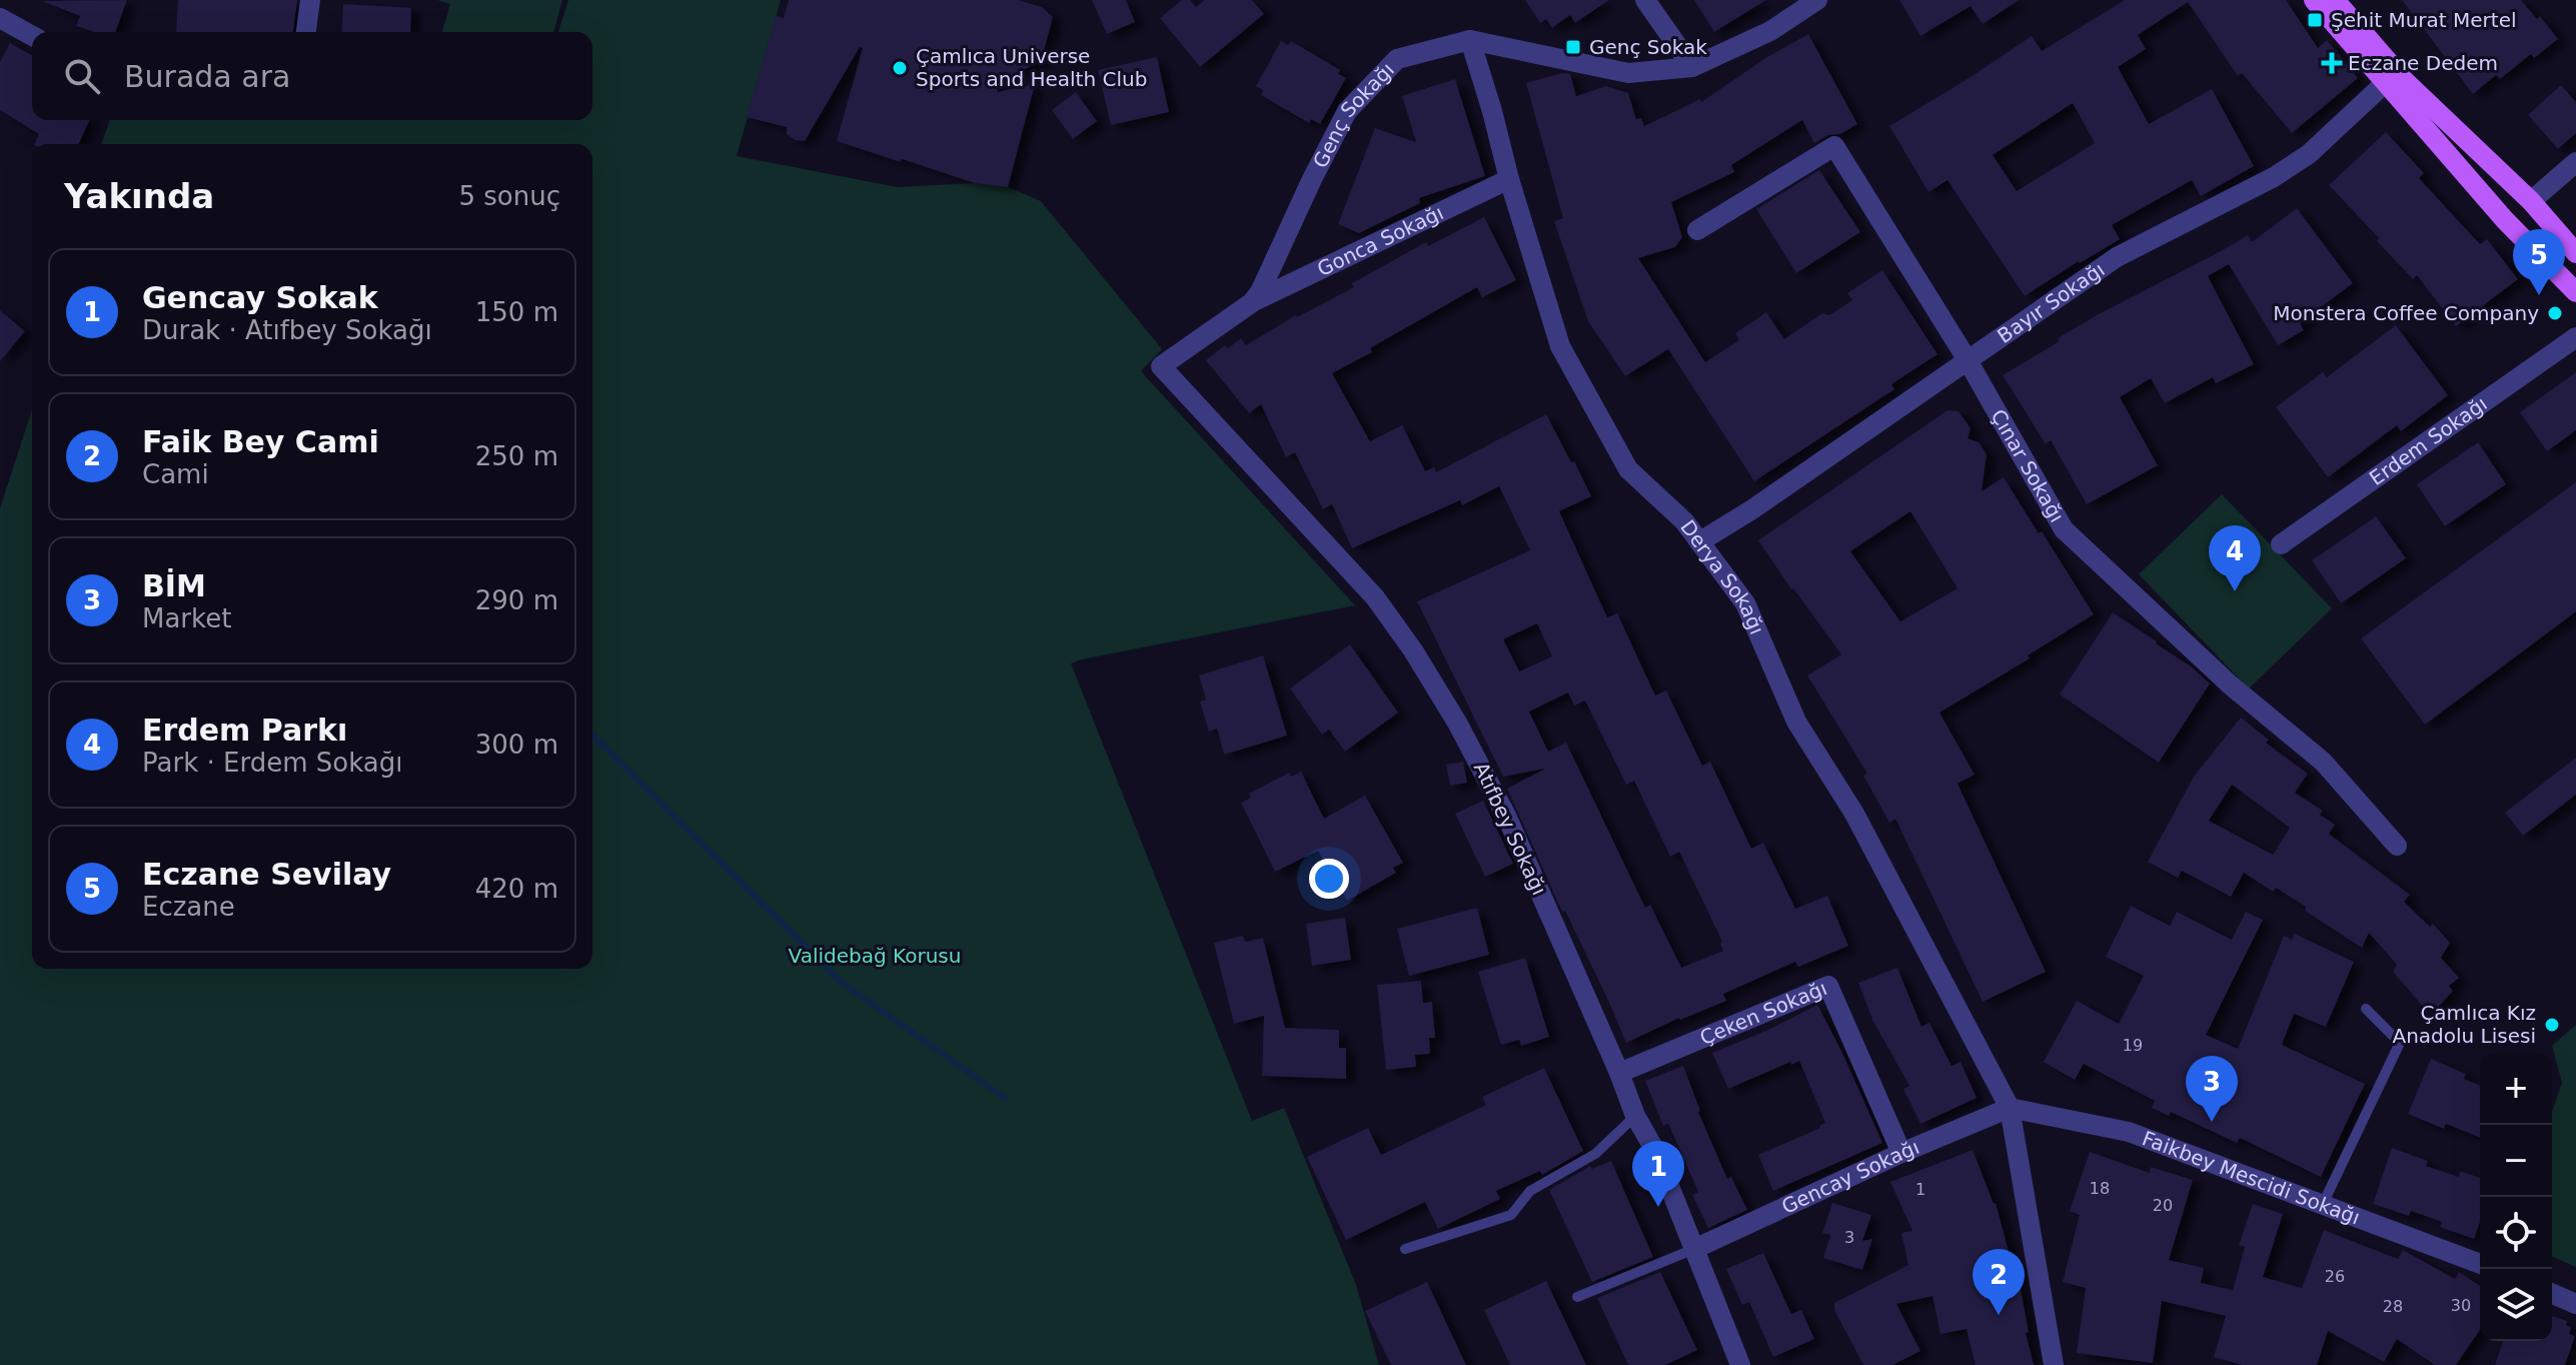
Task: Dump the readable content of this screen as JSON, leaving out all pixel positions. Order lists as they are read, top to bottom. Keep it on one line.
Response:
{"streets":{"street":["Genç Sokağı","Gonca Sokağı","Bayır Sokağı","Erdem Sokağı","Çınar Sokağı","Derya Sokağı","Atıfbey Sokağı","Çeken Sokağı","Gencay Sokağı","Faikbey Mescidi Sokağı"]},"crossings":[["Genç Sokağı","Gonca Sokağı"],["Genç Sokağı","Derya Sokağı"],["Genç Sokağı","Atıfbey Sokağı"],["Gonca Sokağı","Derya Sokağı"],["Bayır Sokağı","Çınar Sokağı"],["Bayır Sokağı","Derya Sokağı"],["Derya Sokağı","Gencay Sokağı"],["Derya Sokağı","Faikbey Mescidi Sokağı"],["Atıfbey Sokağı","Çeken Sokağı"],["Atıfbey Sokağı","Gencay Sokağı"],["Çeken Sokağı","Gencay Sokağı"],["Gencay Sokağı","Faikbey Mescidi Sokağı"]],"parks":["Validebağ Korusu"],"places":{"transit":["Şehit Murat Mertel","Genç Sokak"],"health":["Eczane Dedem"],"other":["Çamlıca Universe Sports and Health Club","Monstera Coffee Company","Çamlıca Kız Anadolu Lisesi"]},"house_numbers":["19","18","1","20","3","26","30","28"],"page":{"search":"Burada ara","heading":["Yakında","5 sonuç"],"pins":["5","4","3","1","2"],"list":[{"mark":"1","name":"Gencay Sokak","note":"Durak · Atıfbey Sokağı","value":"150 m"},{"mark":"2","name":"Faik Bey Cami","note":"Cami","value":"250 m"},{"mark":"3","name":"BİM","note":"Market","value":"290 m"},{"mark":"4","name":"Erdem Parkı","note":"Park · Erdem Sokağı","value":"300 m"},{"mark":"5","name":"Eczane Sevilay","note":"Eczane","value":"420 m"}],"map_buttons":["+","−"]}}
